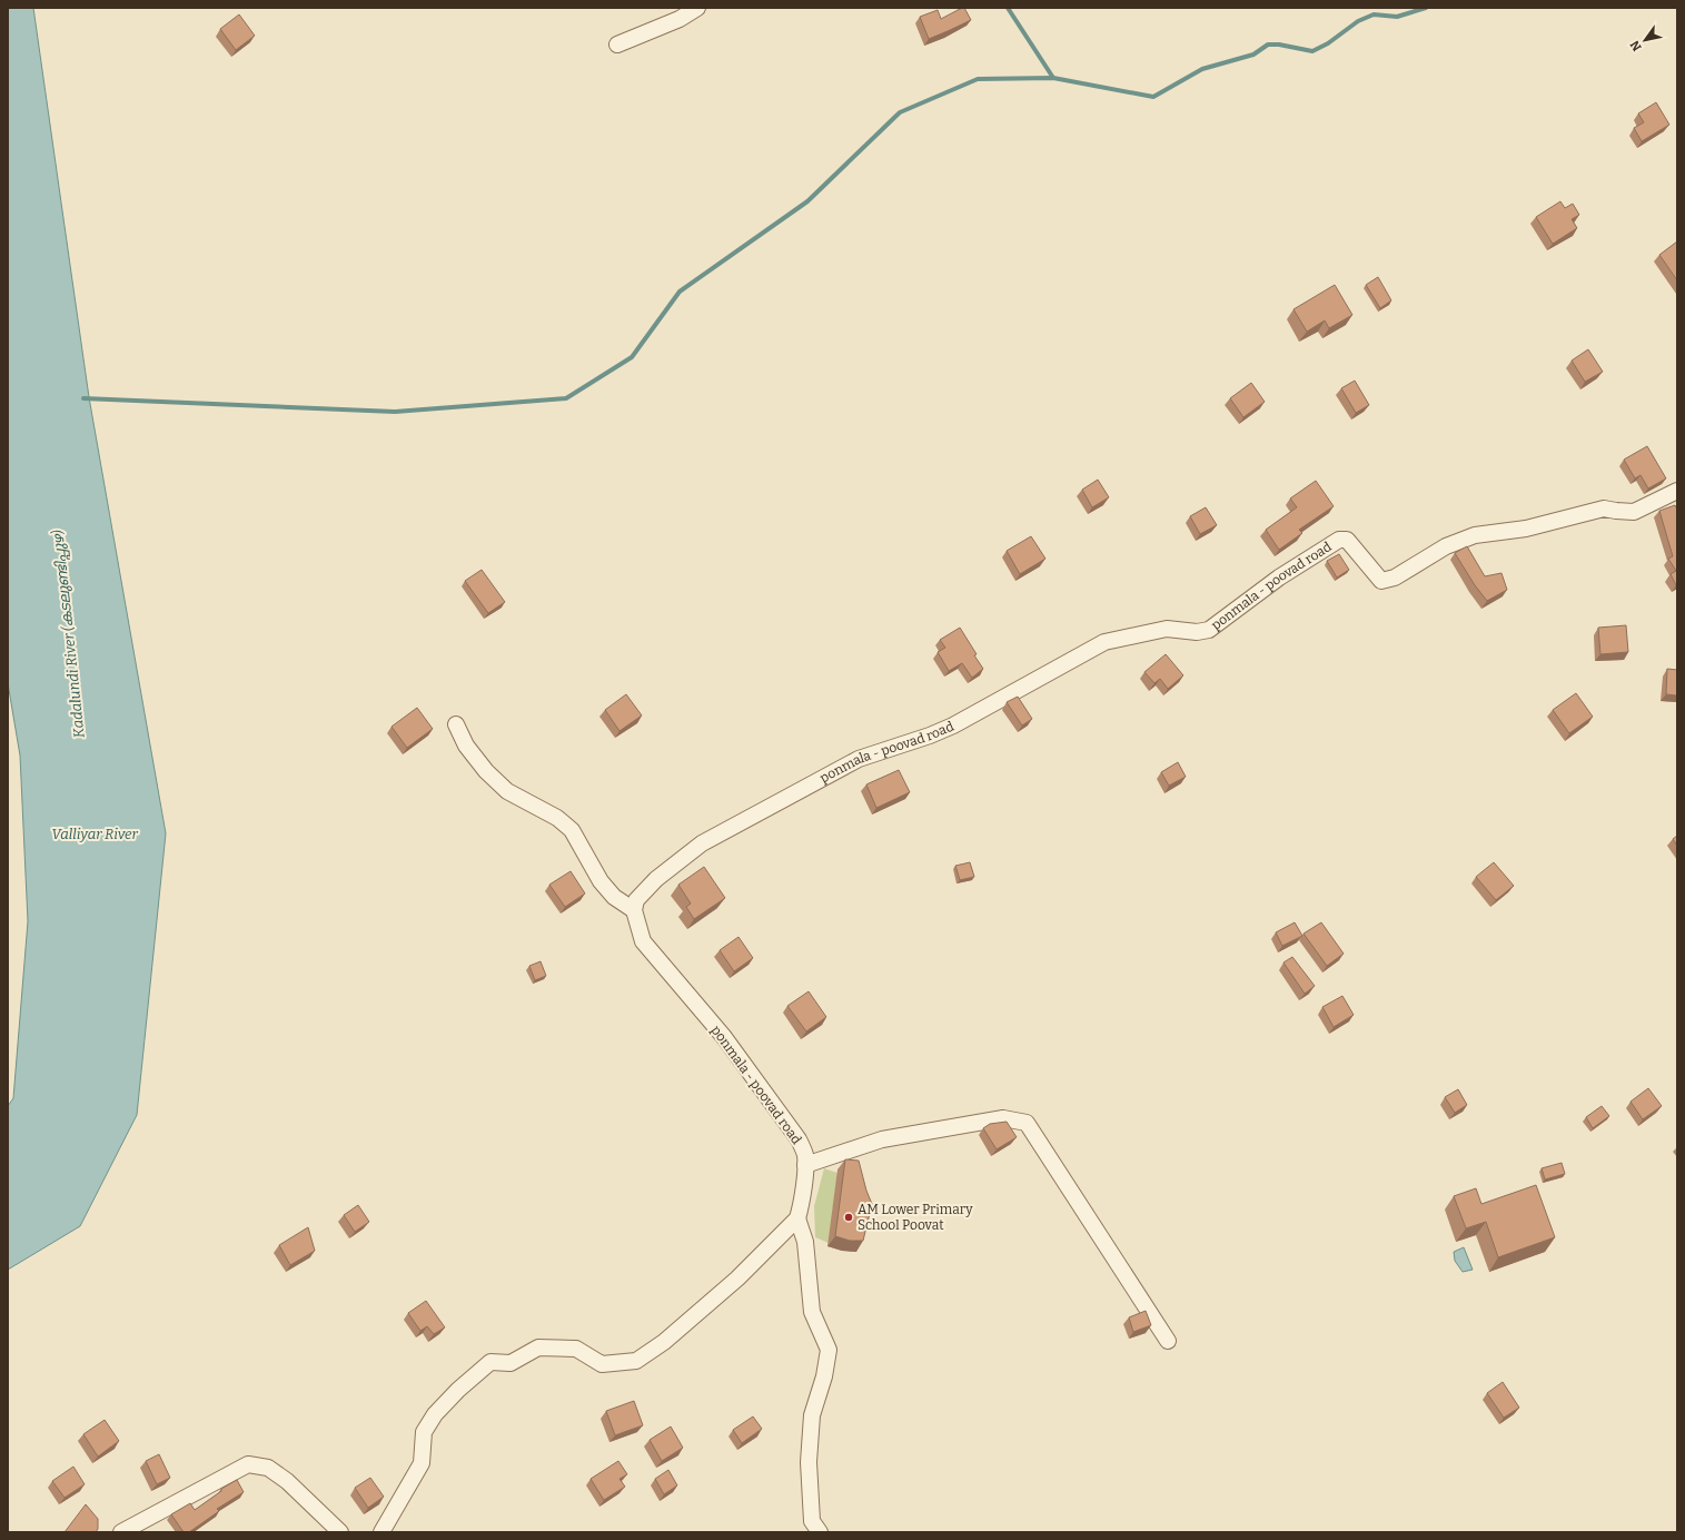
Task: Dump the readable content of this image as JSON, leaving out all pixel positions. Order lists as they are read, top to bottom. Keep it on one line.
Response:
{"streets":{"street":["ponmala - poovad road"]},"water":["Kadalundi River (കടലുണ്ടിപ്പുഴ)","Valliyar River"],"places":["AM Lower Primary School Poovat"],"north":"bottom left"}
